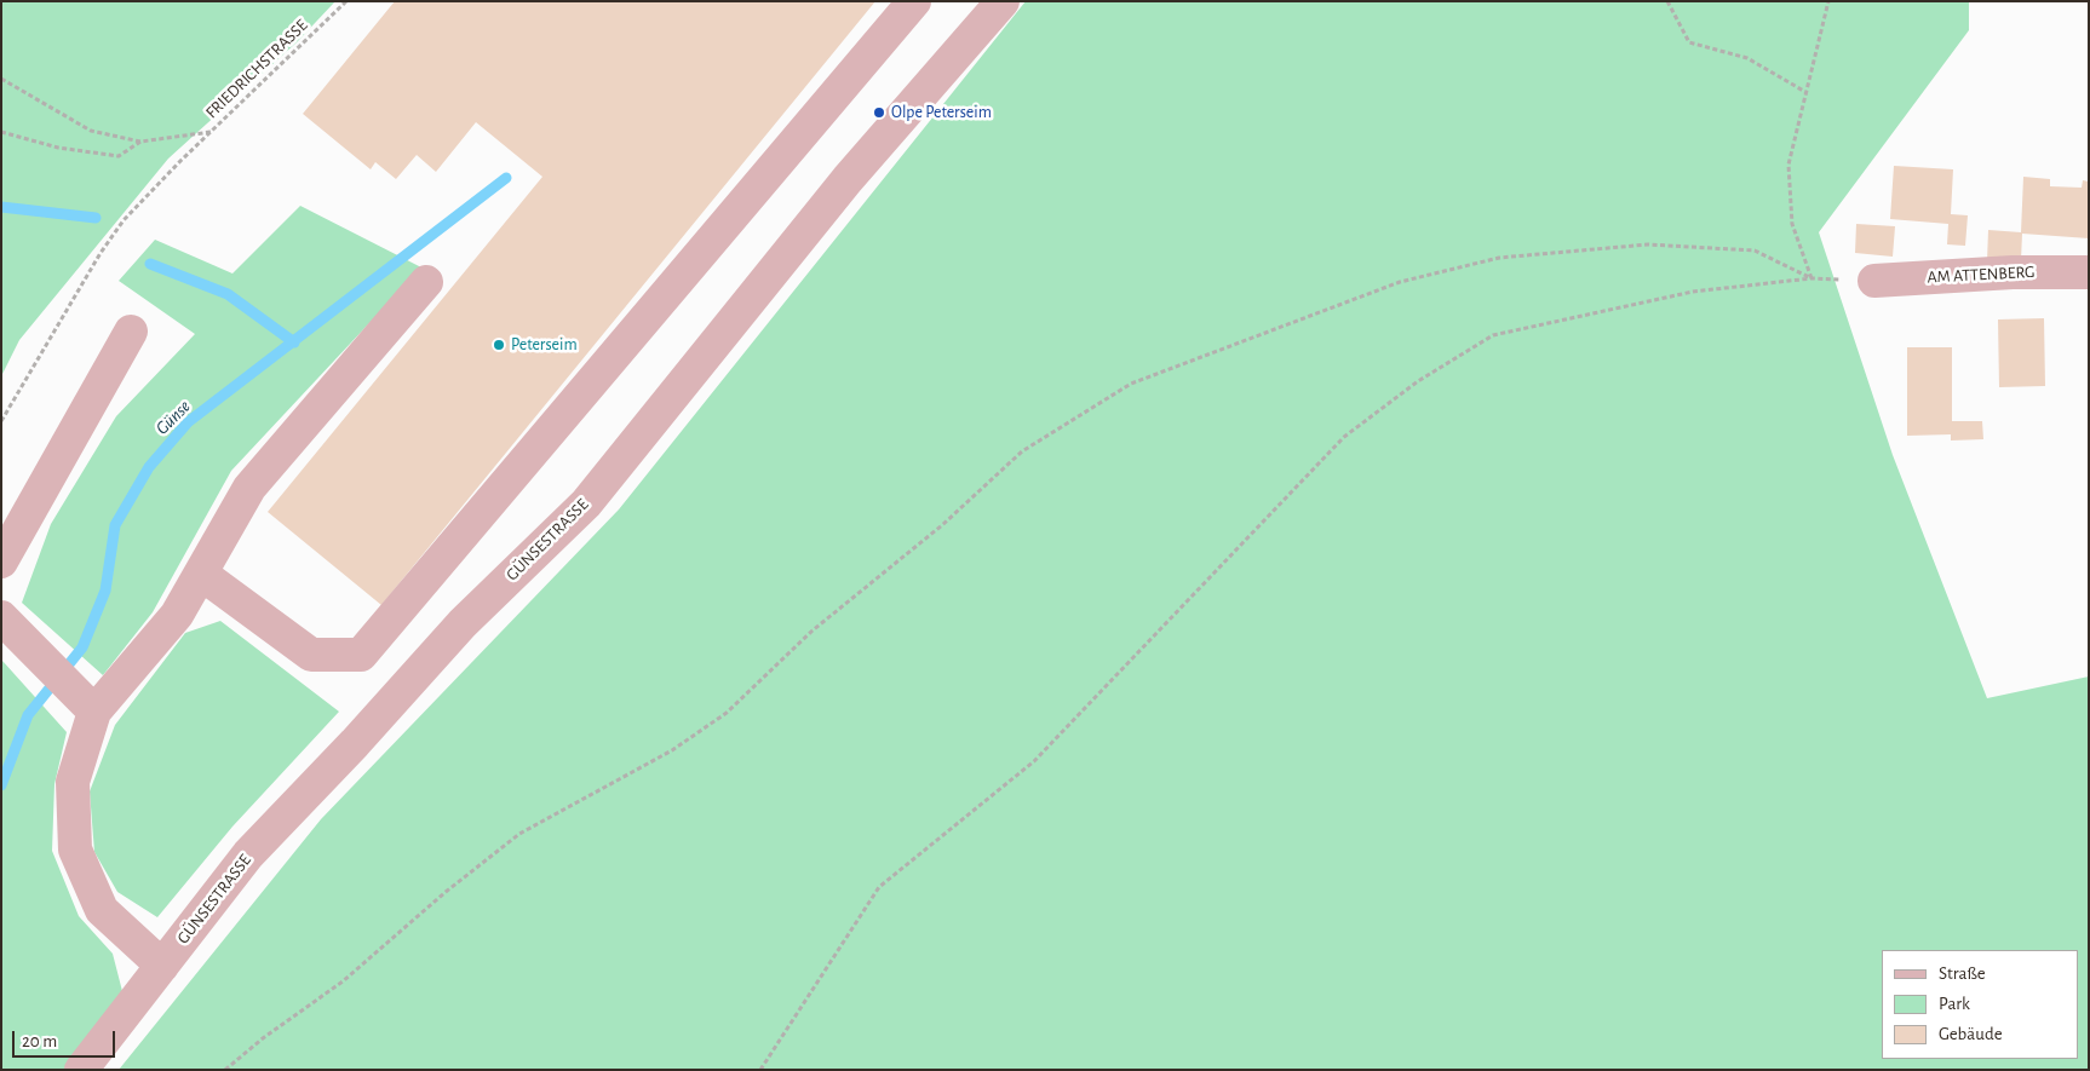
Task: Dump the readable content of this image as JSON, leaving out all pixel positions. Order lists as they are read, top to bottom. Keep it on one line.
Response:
{"streets":{"street":["AM ATTENBERG","GÜNSESTRASSE"],"path":["FRIEDRICHSTRASSE"]},"water":["Günse"],"places":["Olpe Peterseim","Peterseim"],"legend":["Straße","Park","Gebäude"],"scale_bar":"20 m"}
